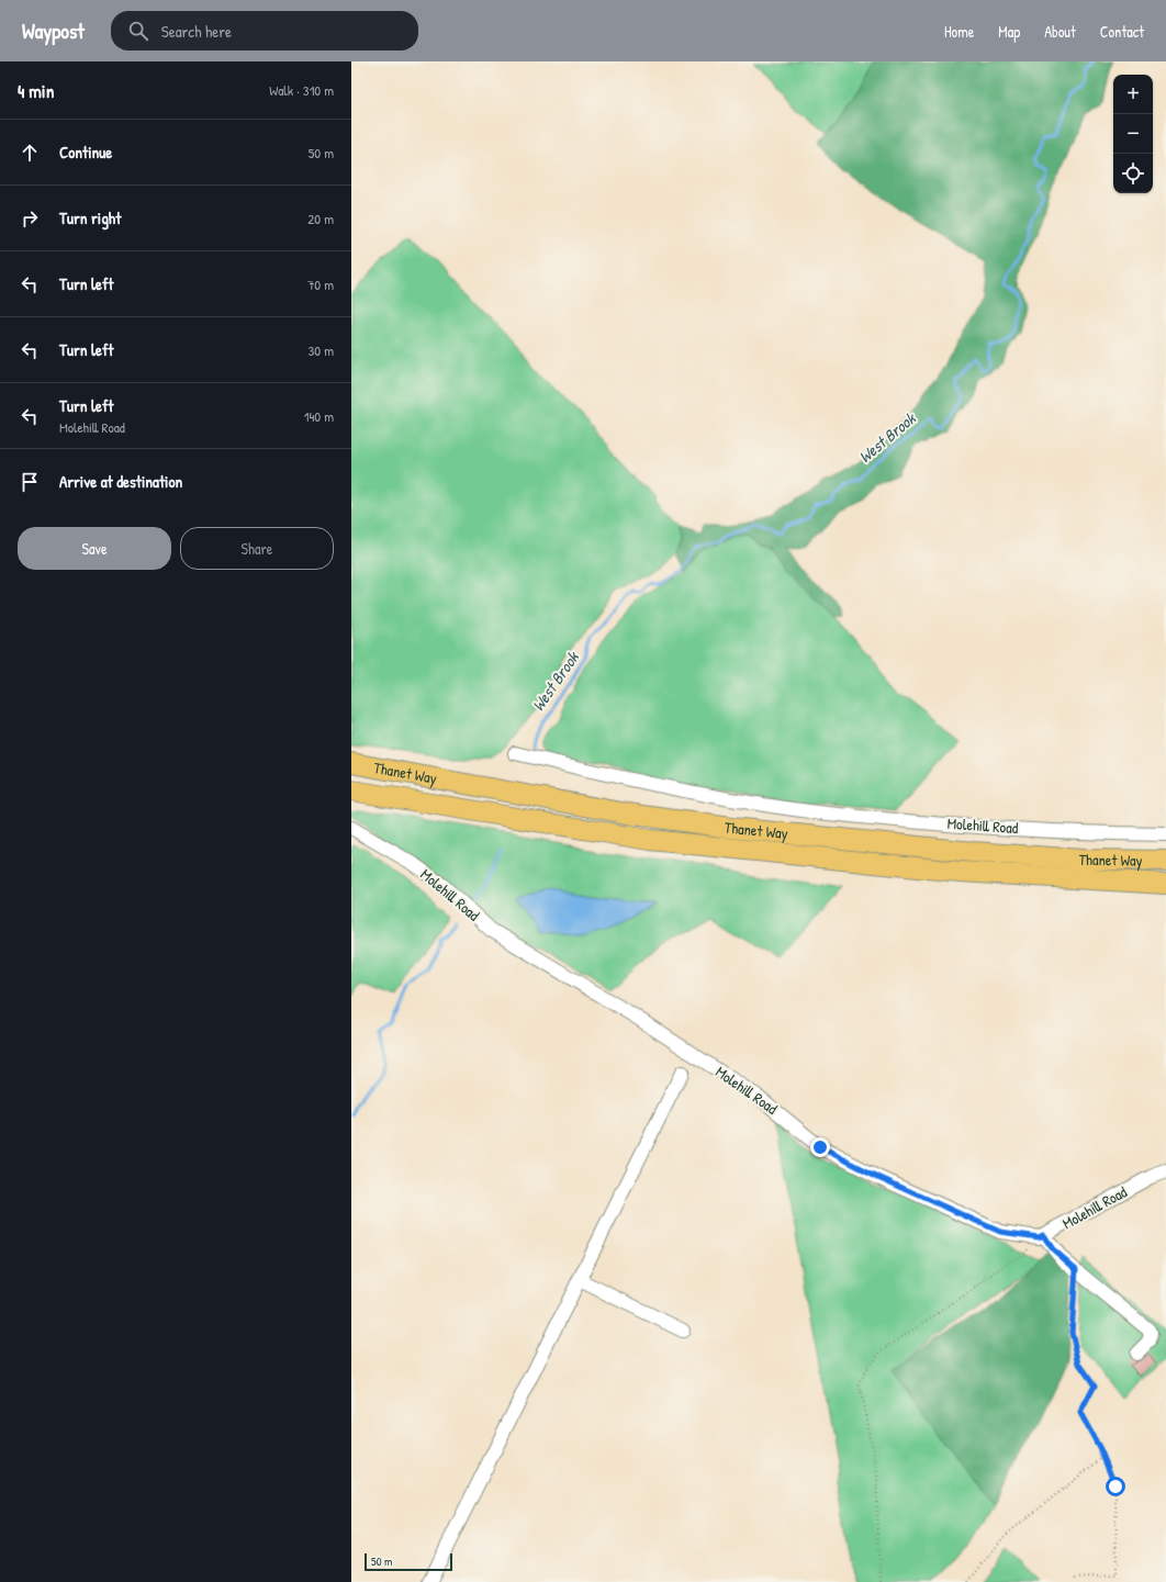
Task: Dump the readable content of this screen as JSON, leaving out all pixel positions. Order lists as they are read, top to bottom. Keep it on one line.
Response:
{"streets":{"highway":["Thanet Way"],"street":["Molehill Road"]},"water":["West Brook"],"scale_bar":"50 m","page":{"header":"Waypost","search":"Search here","nav":["Home","Map","About","Contact"],"heading":["4 min","Walk · 310 m"],"map_buttons":["+","−"],"list":[["Continue","50 m"],["Turn right","20 m"],["Turn left","70 m"],["Turn left","30 m"],["Turn left","Molehill Road","140 m"],"Arrive at destination"],"buttons":["Save","Share"],"scale":"50 m"}}
